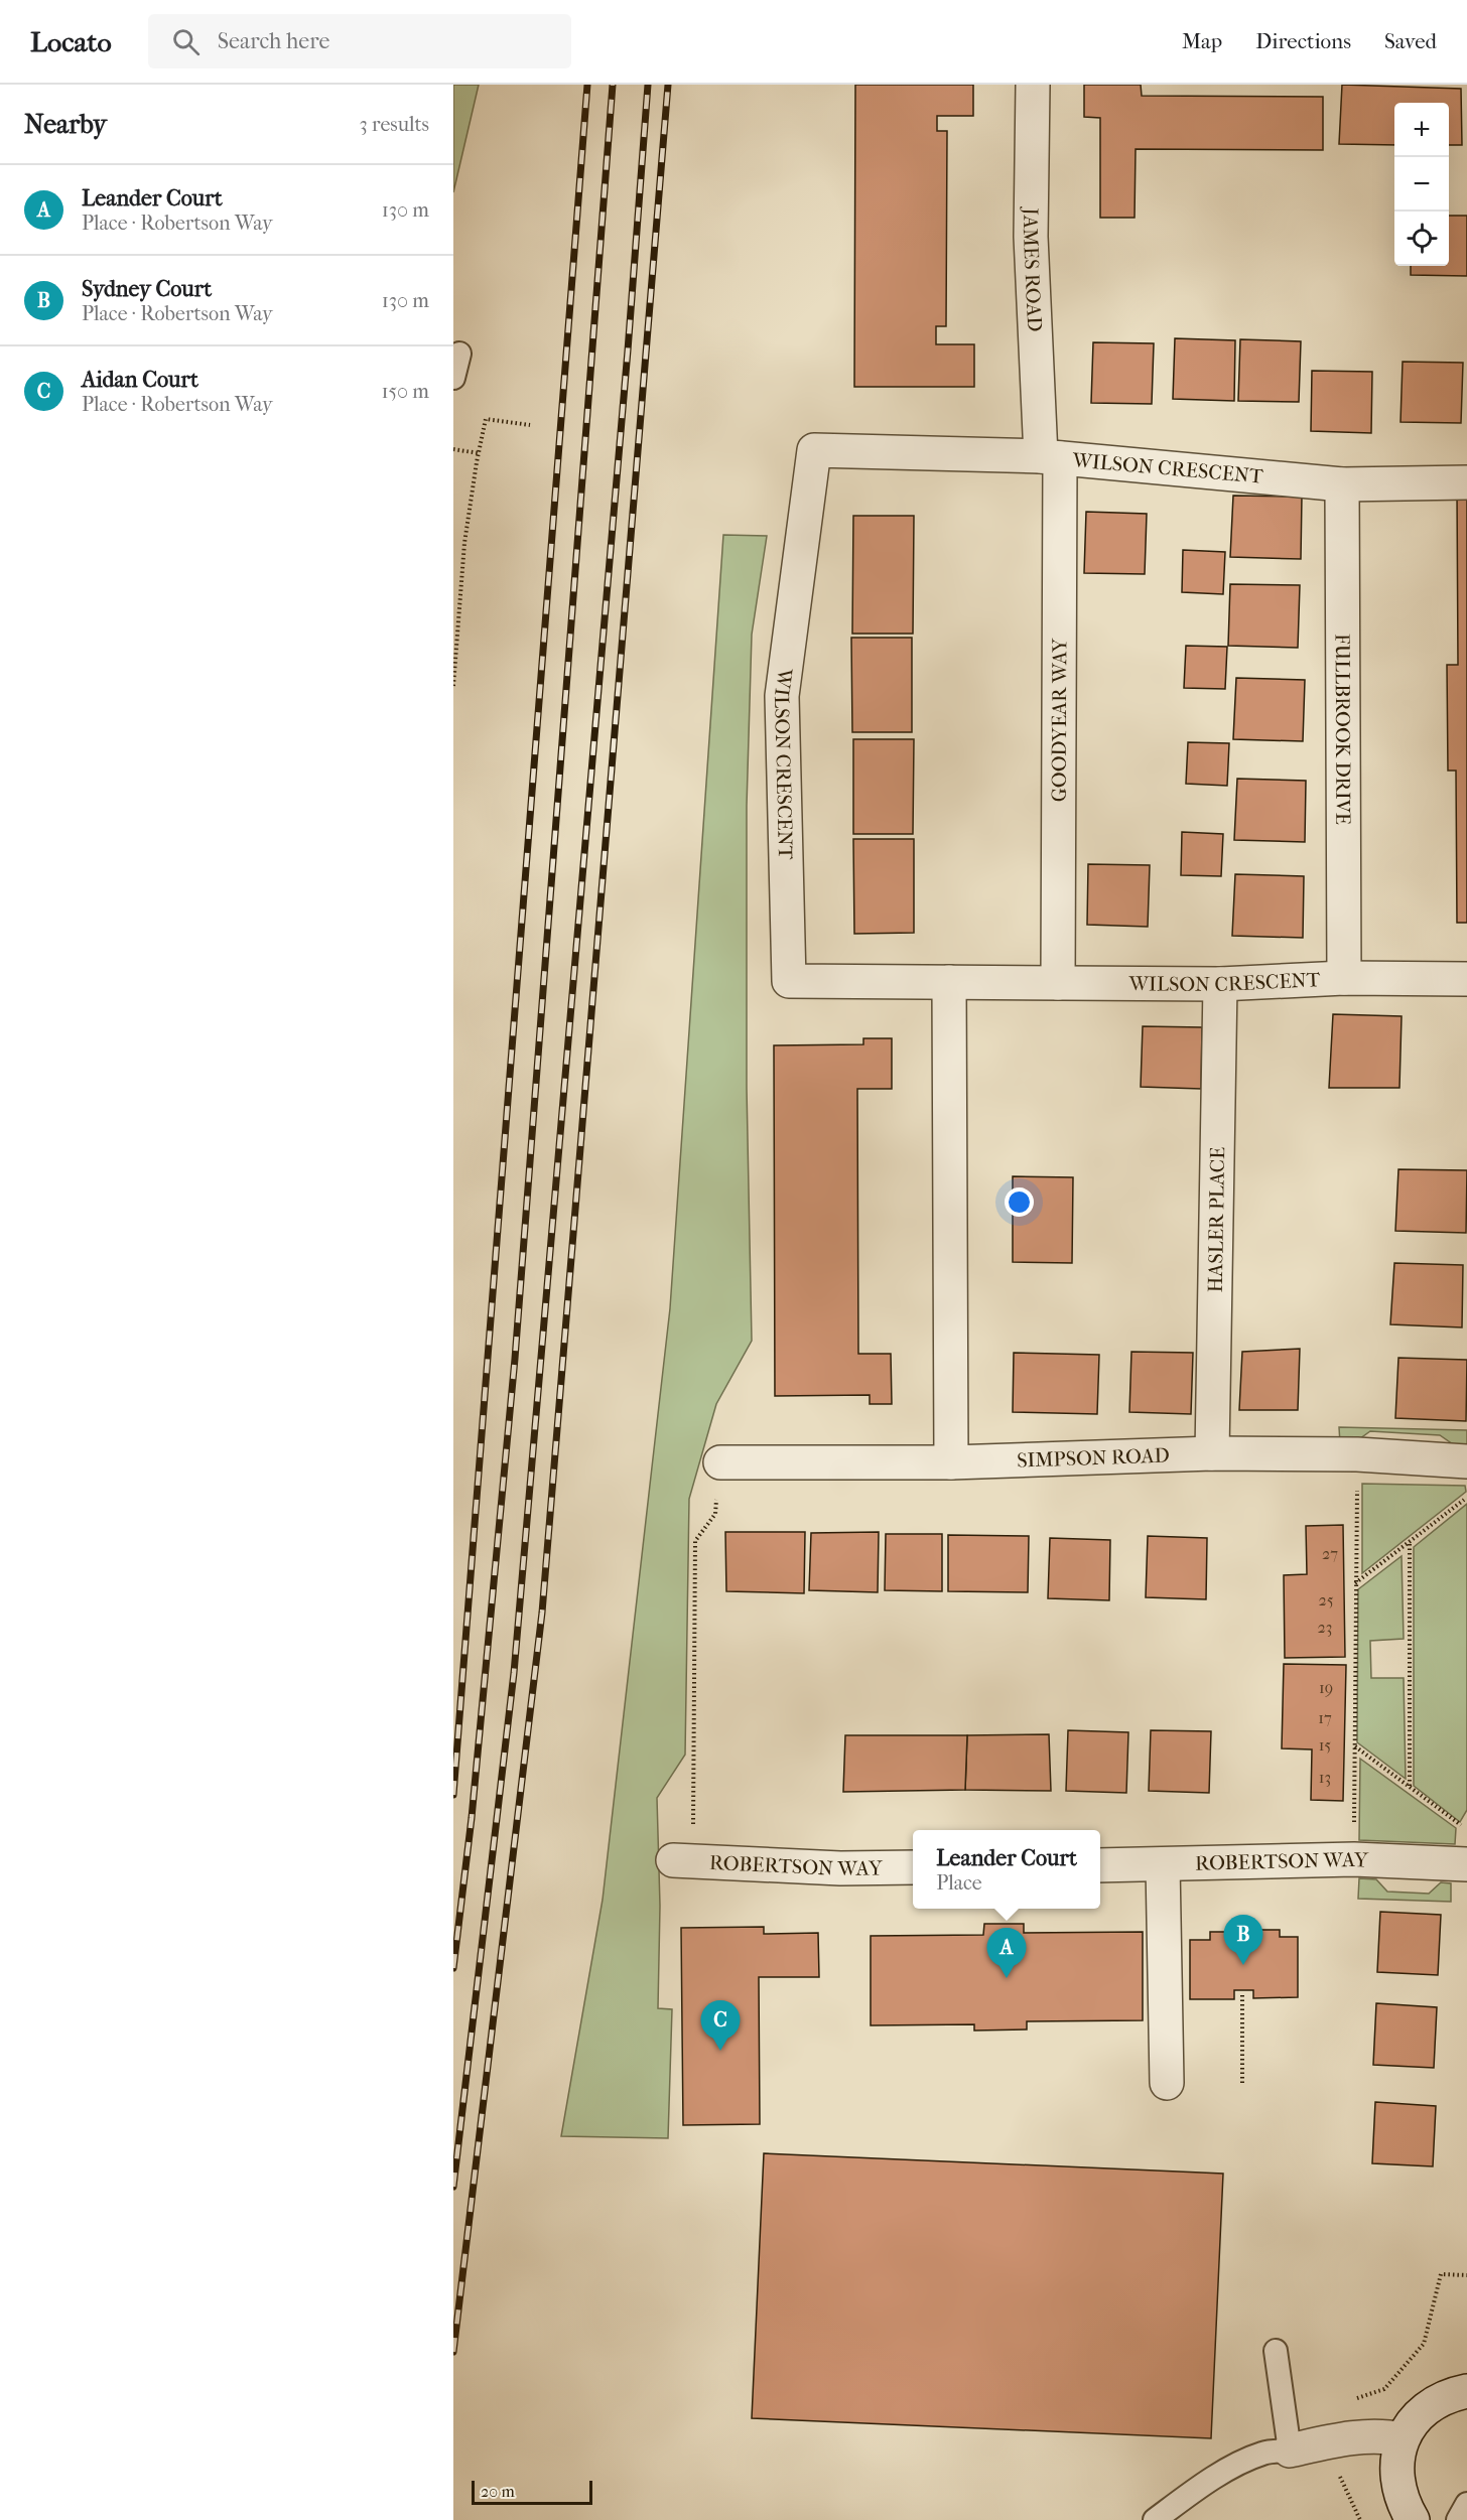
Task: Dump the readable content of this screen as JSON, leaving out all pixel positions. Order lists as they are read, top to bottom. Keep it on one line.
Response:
{"streets":{"street":["JAMES ROAD","WILSON CRESCENT","GOODYEAR WAY","FULLBROOK DRIVE","HASLER PLACE","SIMPSON ROAD","ROBERTSON WAY"]},"crossings":[["JAMES ROAD","WILSON CRESCENT"],["JAMES ROAD","GOODYEAR WAY"],["WILSON CRESCENT","GOODYEAR WAY"],["WILSON CRESCENT","FULLBROOK DRIVE"],["WILSON CRESCENT","HASLER PLACE"],["HASLER PLACE","SIMPSON ROAD"]],"house_numbers":["27","25","23","19","17","15","13"],"scale_bar":"20 m","page":{"header":"Locato","search":"Search here","nav":["Map","Directions","Saved"],"heading":["Nearby","3 results"],"map_buttons":["+","−"],"list":[{"mark":"A","name":"Leander Court","note":"Place · Robertson Way","value":"130 m"},{"mark":"B","name":"Sydney Court","note":"Place · Robertson Way","value":"130 m"},{"mark":"C","name":"Aidan Court","note":"Place · Robertson Way","value":"150 m"}],"popup":["Leander Court","Place"],"pins":["B","A","C"],"scale":"20 m"}}
